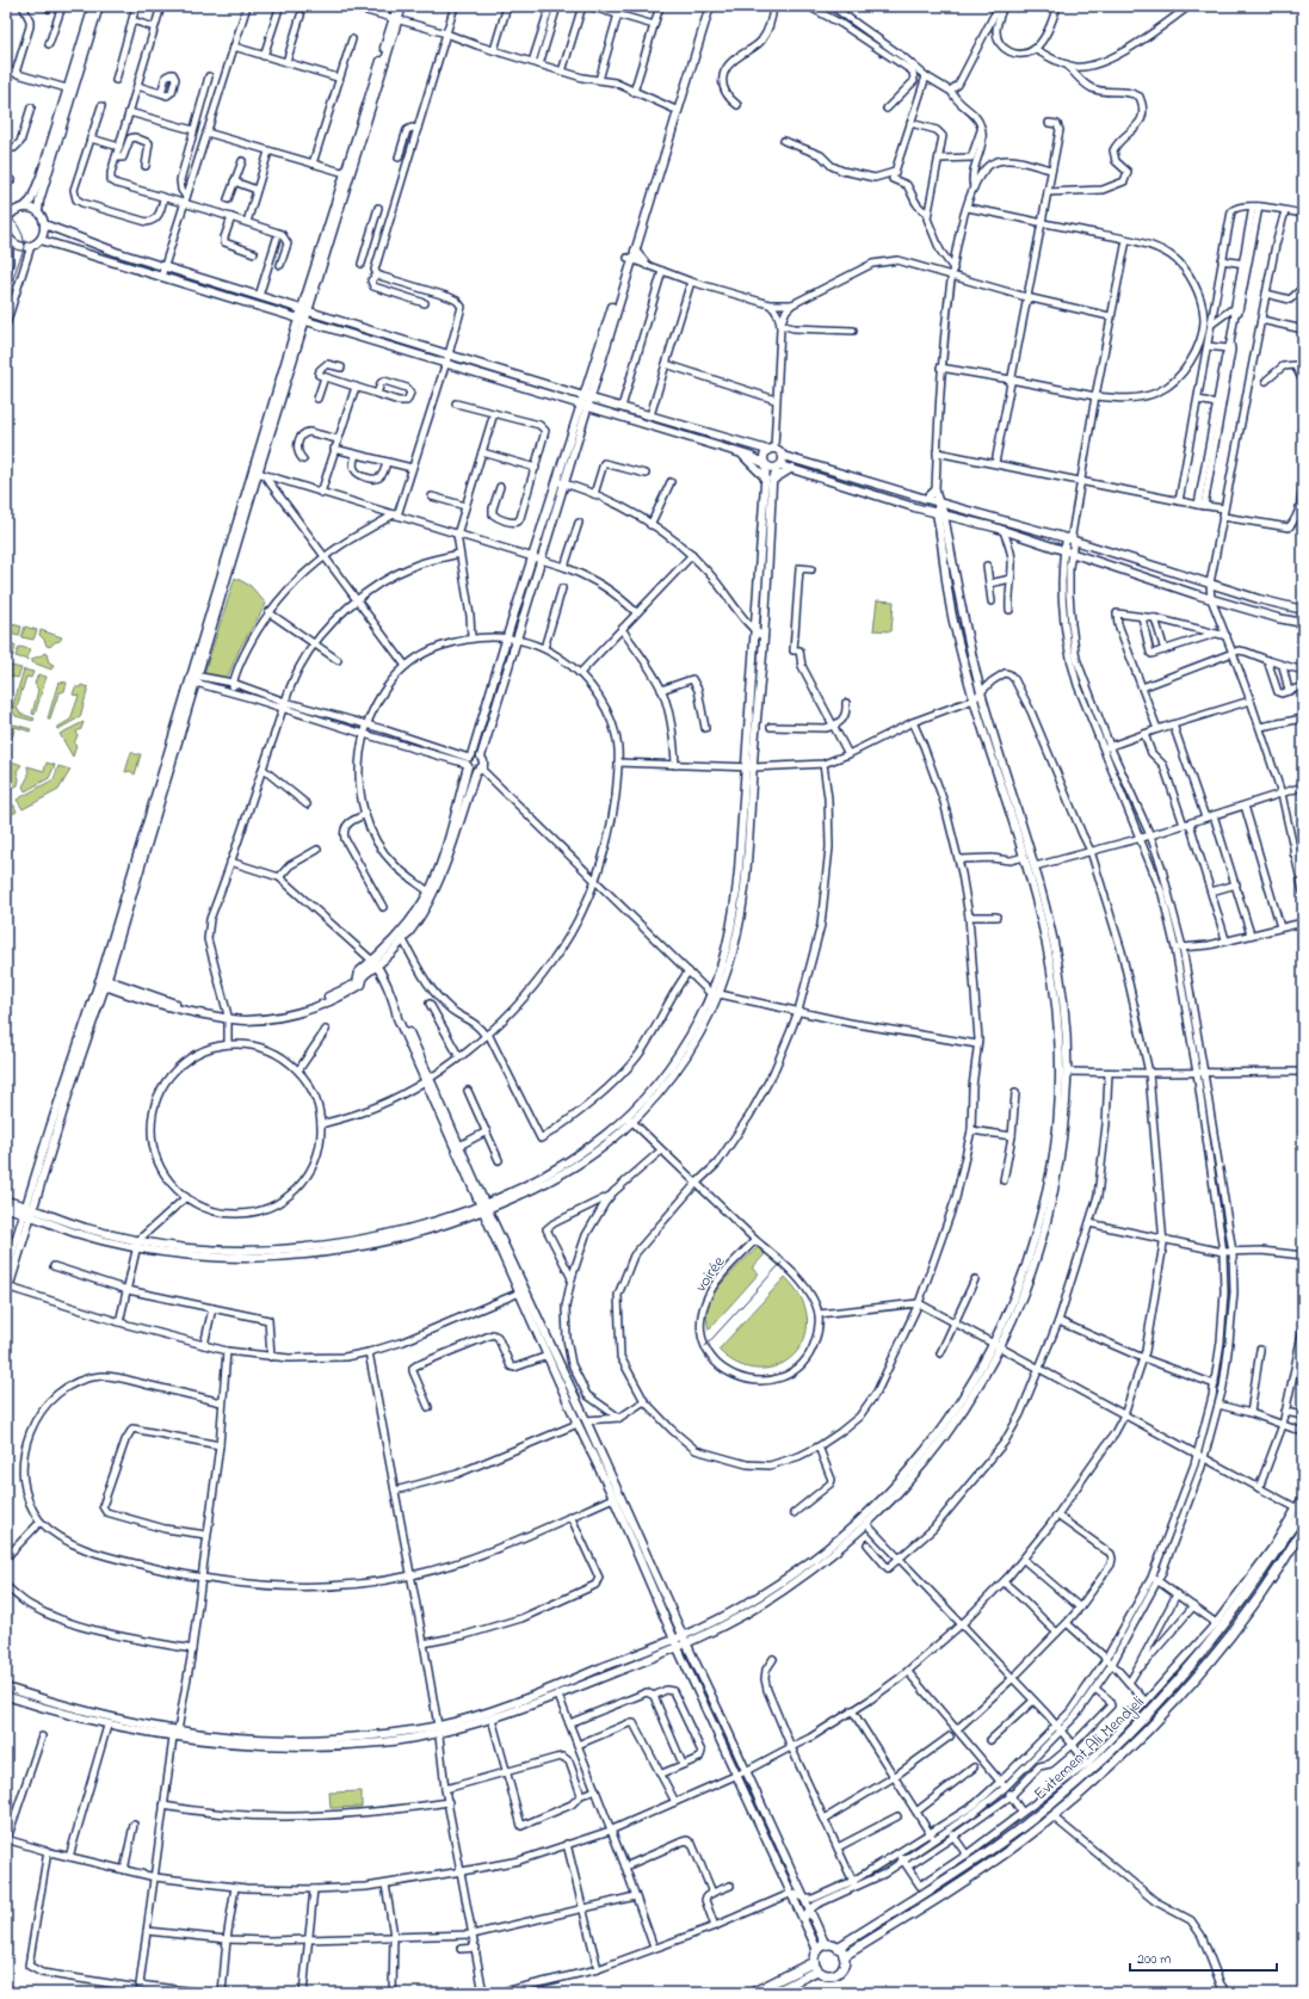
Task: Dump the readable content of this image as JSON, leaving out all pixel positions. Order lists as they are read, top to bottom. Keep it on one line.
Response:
{"streets":{"highway":["Evitement Ali Mendjeli"],"street":["voirée"]},"scale_bar":"200 m"}
